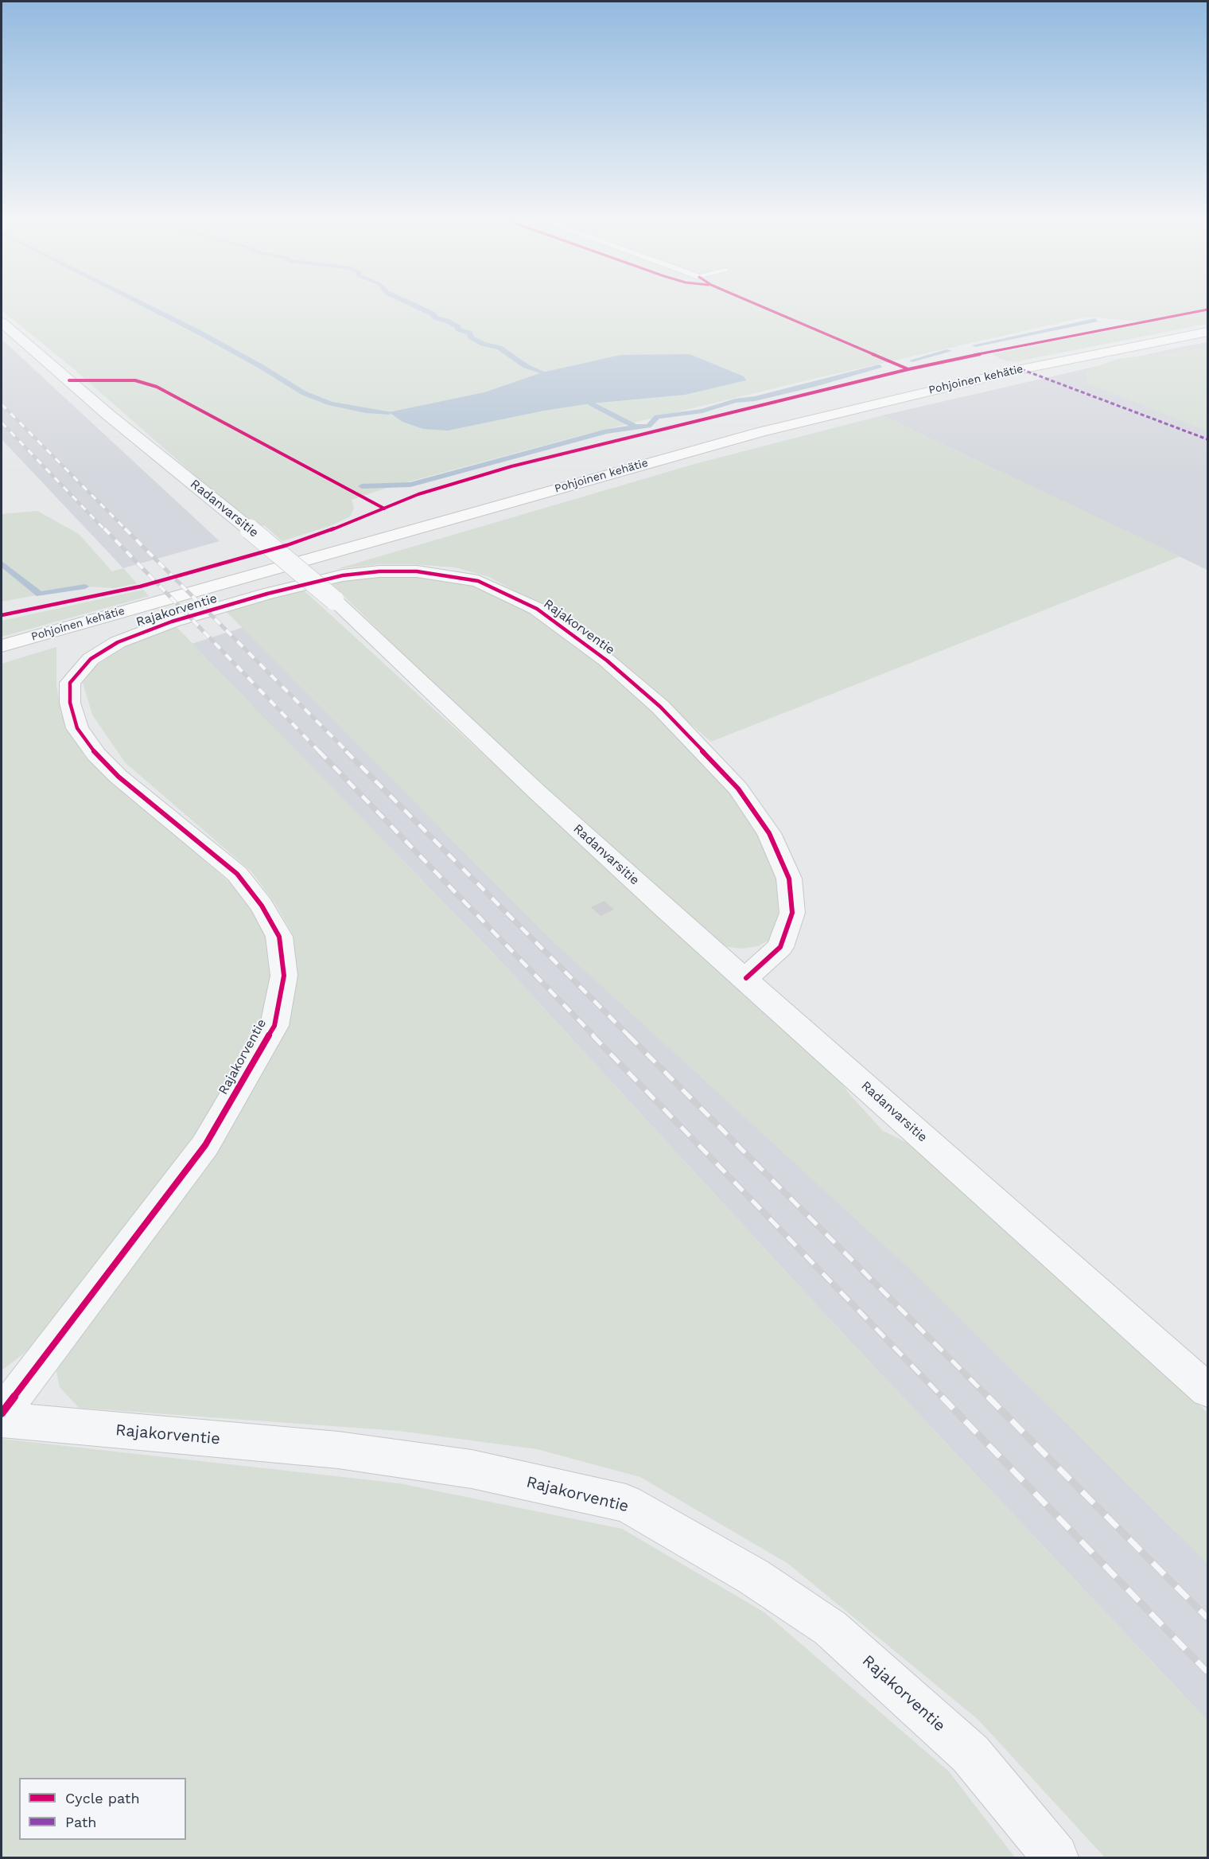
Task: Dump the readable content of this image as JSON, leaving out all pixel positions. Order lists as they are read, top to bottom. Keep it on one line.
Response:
{"streets":{"main road":["Pohjoinen kehätie"],"street":["Radanvarsitie","Rajakorventie"]},"crossings":[["Radanvarsitie","Rajakorventie"]],"legend":["Cycle path","Path"]}
